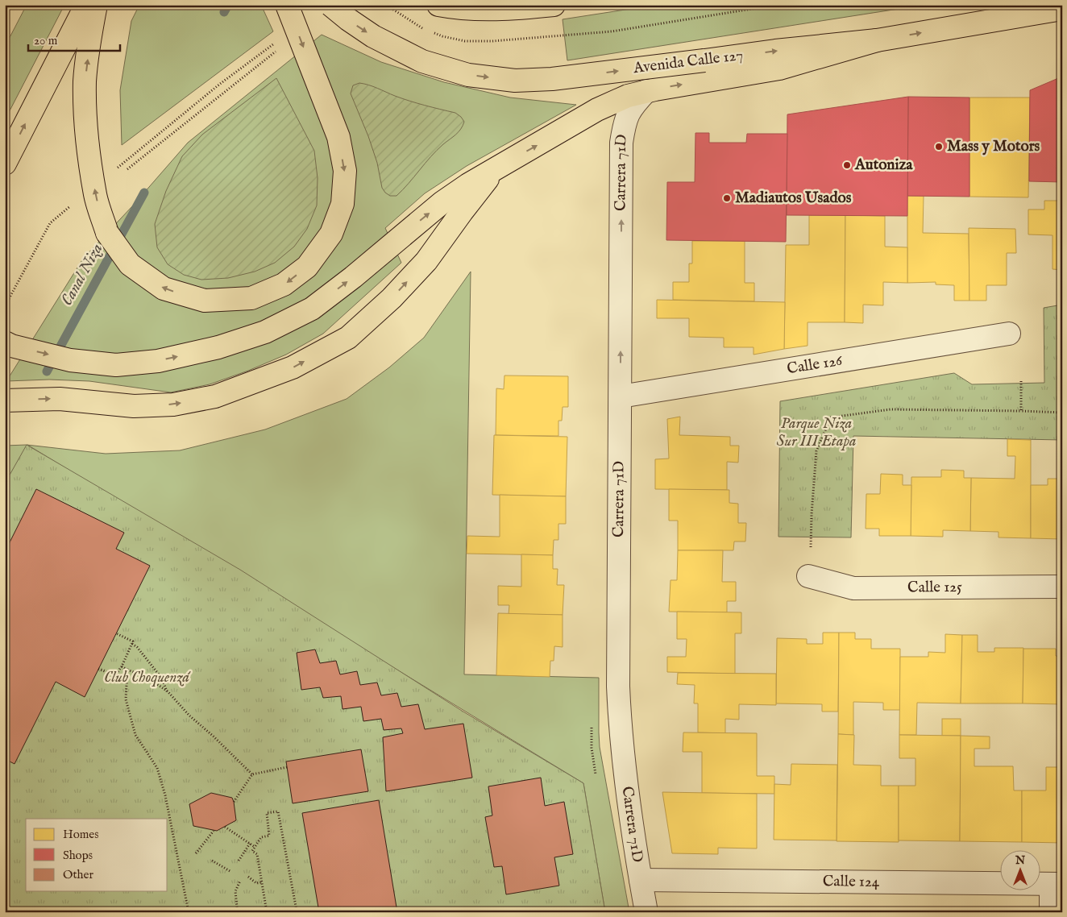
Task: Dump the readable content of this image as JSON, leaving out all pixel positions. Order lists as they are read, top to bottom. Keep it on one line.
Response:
{"streets":{"main road":["Avenida Calle 127"],"street":["Carrera 71D","Calle 126","Calle 125","Calle 124"]},"crossings":[["Carrera 71D","Calle 126"],["Carrera 71D","Calle 124"]],"one_way":["Carrera 71D"],"water":["Canal Niza"],"parks":["Parque Niza Sur III Etapa","Club Choquenzá"],"places":["Mass y Motors","Autoniza","Madiautos Usados"],"legend":["Homes","Shops","Other"],"scale_bar":"20 m","north":"top"}
